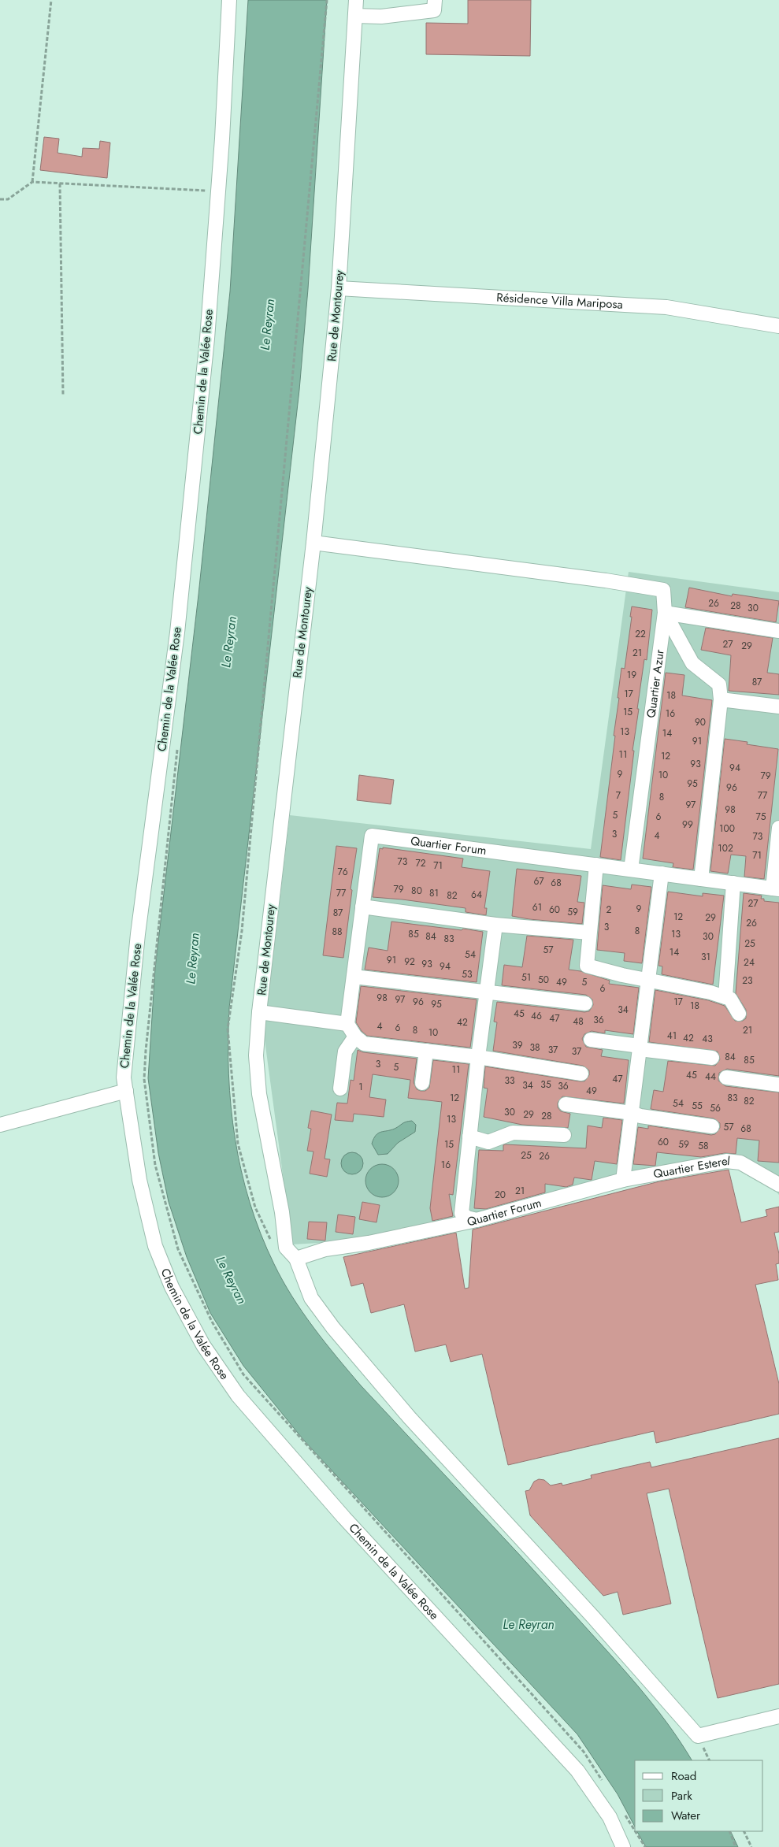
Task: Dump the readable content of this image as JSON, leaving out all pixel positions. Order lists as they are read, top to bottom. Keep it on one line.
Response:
{"streets":{"street":["Résidence Villa Mariposa","Rue de Montourey","Chemin de la Valée Rose","Quartier Azur","Quartier Forum","Quartier Esterel"]},"crossings":[["Résidence Villa Mariposa","Rue de Montourey"],["Quartier Forum","Quartier Esterel"]],"water":["Le Reyran"],"house_numbers":["26","28","30","22","27","29","21","19","87","17","18","15","16","90","13","14","91","11","12","93","94","9","10","79","95","96","7","77","8","97","98","5","6","75","99","100","3","4","73","102","71","73","72","71","76","67","68","79","80","77","81","64","82","27","61","9","60","2","59","87","12","29","26","3","8","88","85","13","84","30","83","25","57","14","54","31","91","92","24","93","94","53","51","50","23","49","5","6","98","97","96","17","95","18","34","45","46","47","36","48","42","4","6","8","21","10","41","42","43","39","38","37","37","84","85","3","5","11","45","44","47","33","35","34","36","1","49","12","83","82","54","55","56","30","29","28","13","57","68","60","15","59","58","25","26","16","21","20"],"legend":["Road","Park","Water"]}
